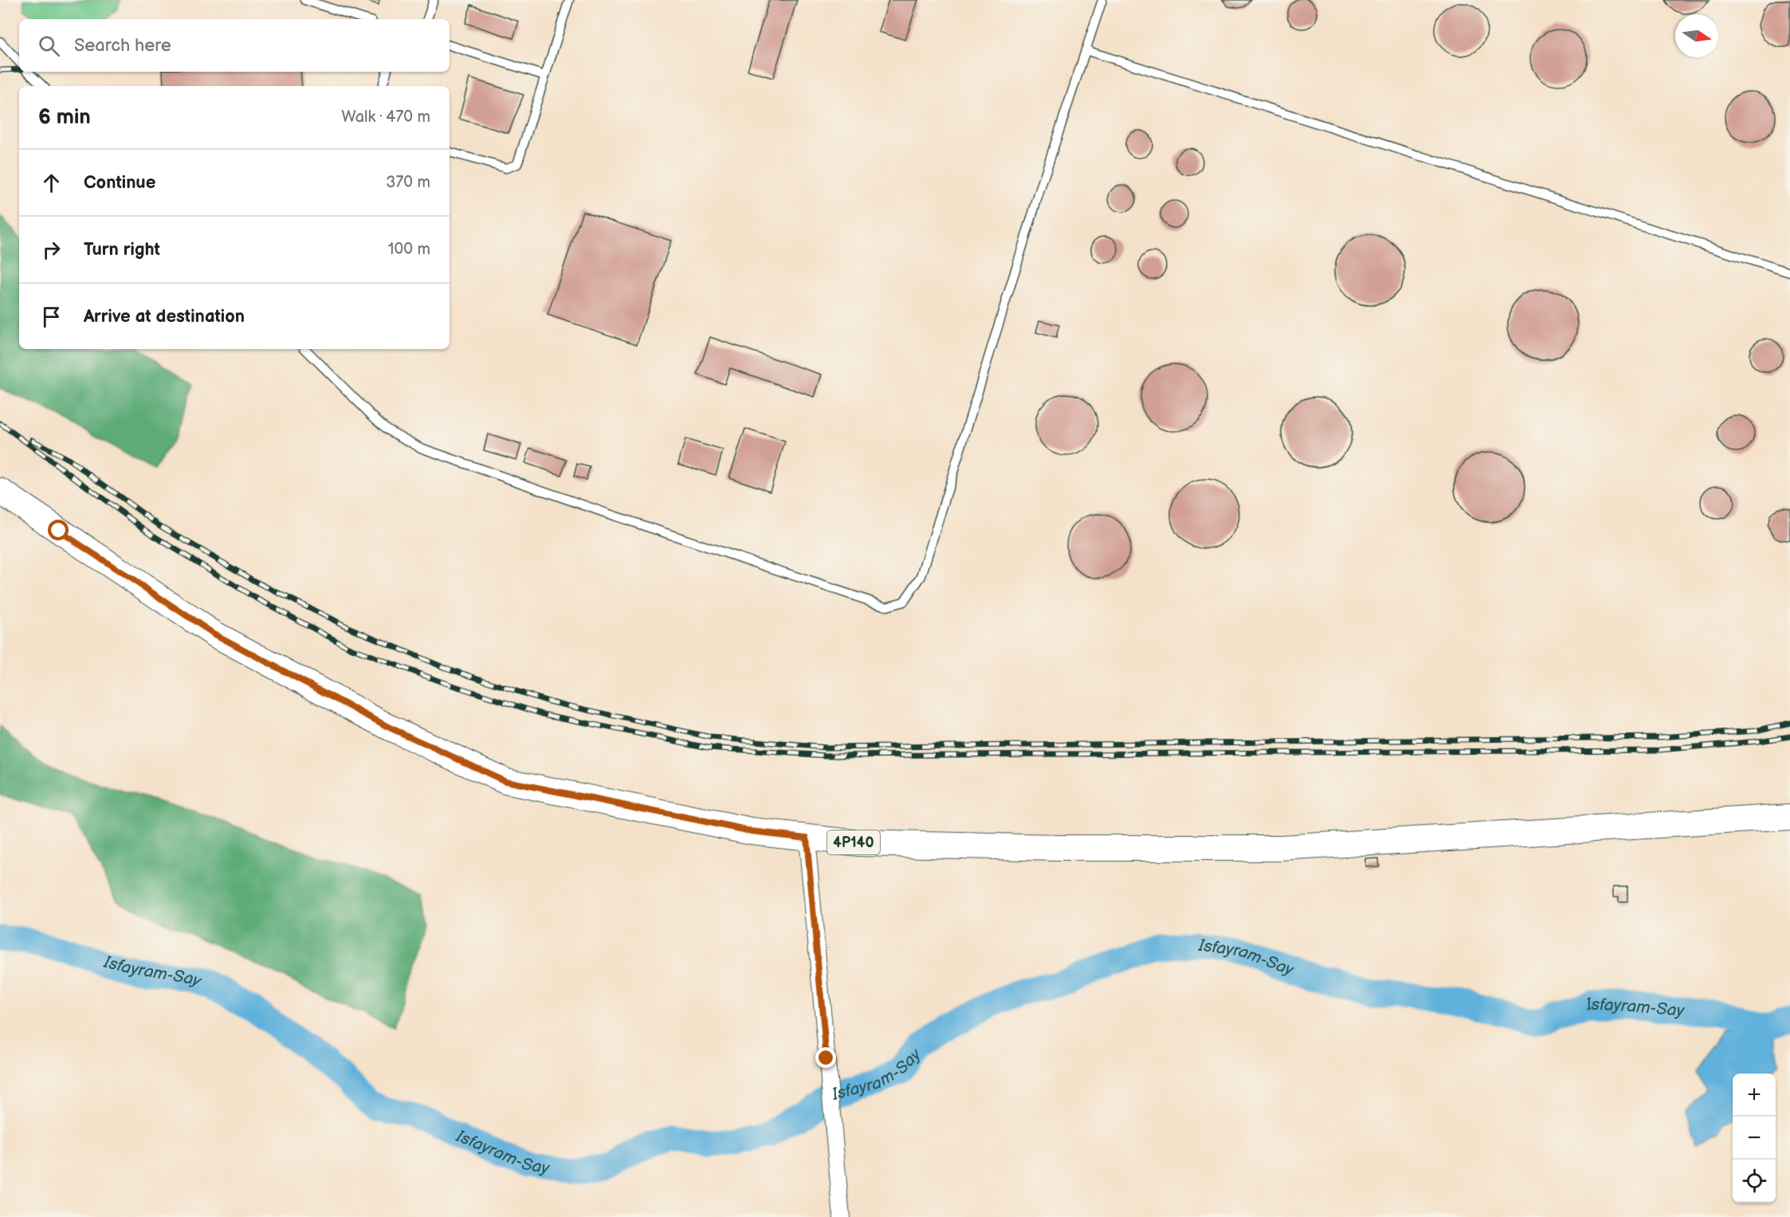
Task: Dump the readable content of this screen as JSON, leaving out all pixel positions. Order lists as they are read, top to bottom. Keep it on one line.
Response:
{"streets":{"main road":["4P140"]},"water":["Isfayram-Say"],"north":"right","page":{"search":"Search here","heading":["6 min","Walk · 470 m"],"list":[["Continue","370 m"],["Turn right","100 m"],"Arrive at destination"],"map_buttons":["+","−"]}}
